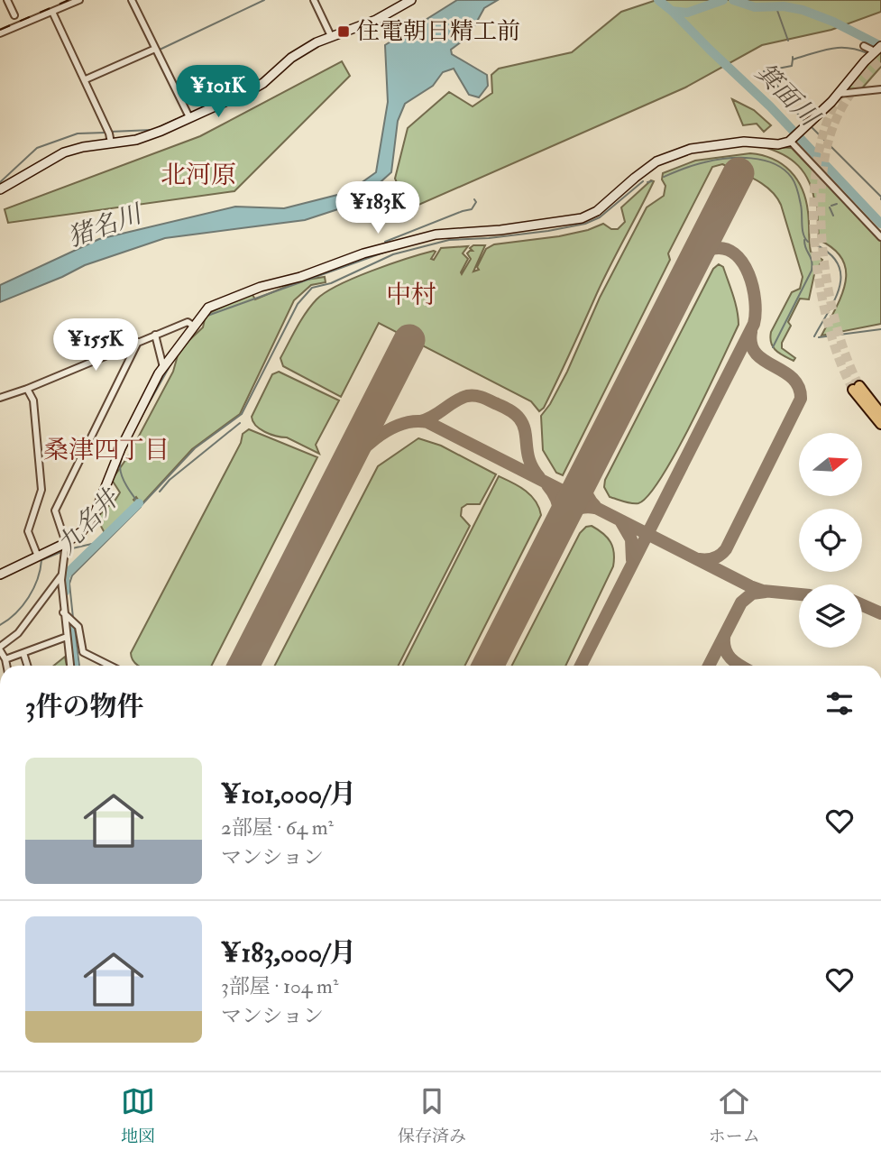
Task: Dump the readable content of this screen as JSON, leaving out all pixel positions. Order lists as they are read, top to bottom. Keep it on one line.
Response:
{"districts":["北河原","中村","桑津四丁目"],"water":["箕面川","猪名川","九名井"],"places":{"transit":["住電朝日精工前"]},"north":"right","page":{"price":["¥101K","¥183K","¥155K"],"heading":"3件の物件","list":[{"name":"¥101,000/月","note":"2部屋 · 64 m² · マンション"},{"name":"¥183,000/月","note":"3部屋 · 104 m² · マンション"}],"tabs":["地図","保存済み","ホーム"]}}
